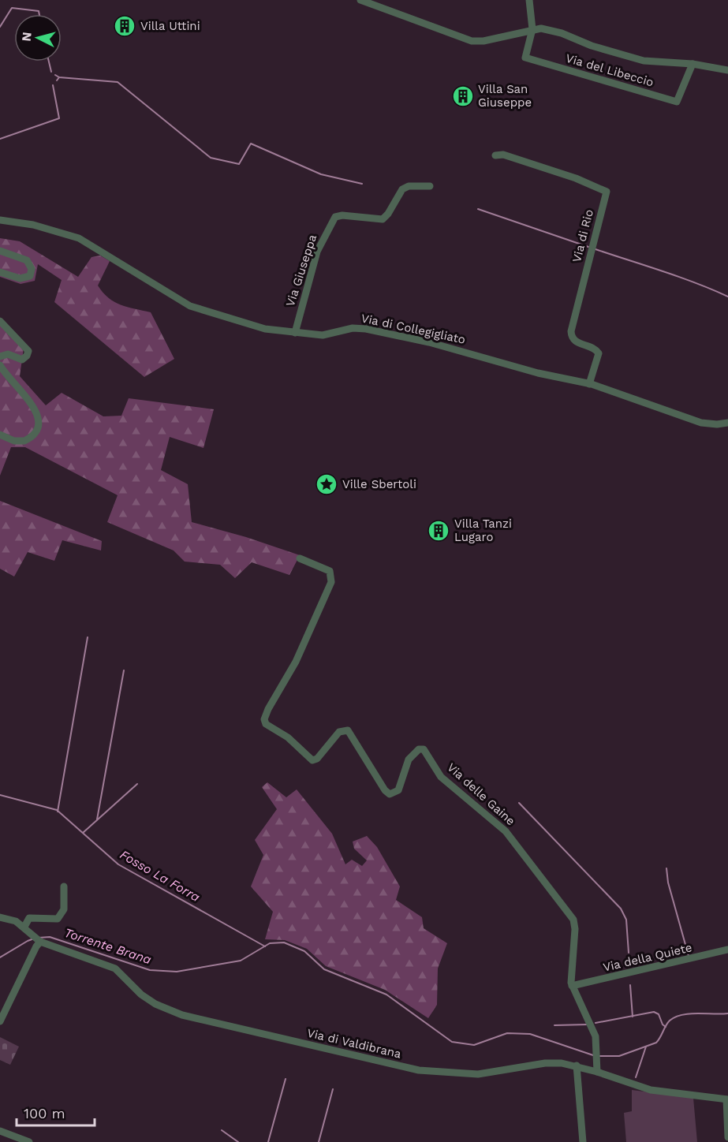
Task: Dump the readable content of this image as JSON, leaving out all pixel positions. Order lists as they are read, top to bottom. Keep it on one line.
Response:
{"streets":{"street":["Via del Libeccio","Via di Rio","Via Giuseppa","Via di Collegigliato","Via delle Gaine","Via della Quiete","Via di Valdibrana"]},"crossings":[["Via di Rio","Via di Collegigliato"],["Via Giuseppa","Via di Collegigliato"],["Via delle Gaine","Via della Quiete"],["Via delle Gaine","Via di Valdibrana"]],"water":["Fosso La Forra","Torrente Brana"],"places":{"building":["Villa Uttini","Villa San Giuseppe","Villa Tanzi Lugaro"],"place":["Ville Sbertoli"]},"scale_bar":"100 m","north":"left"}
